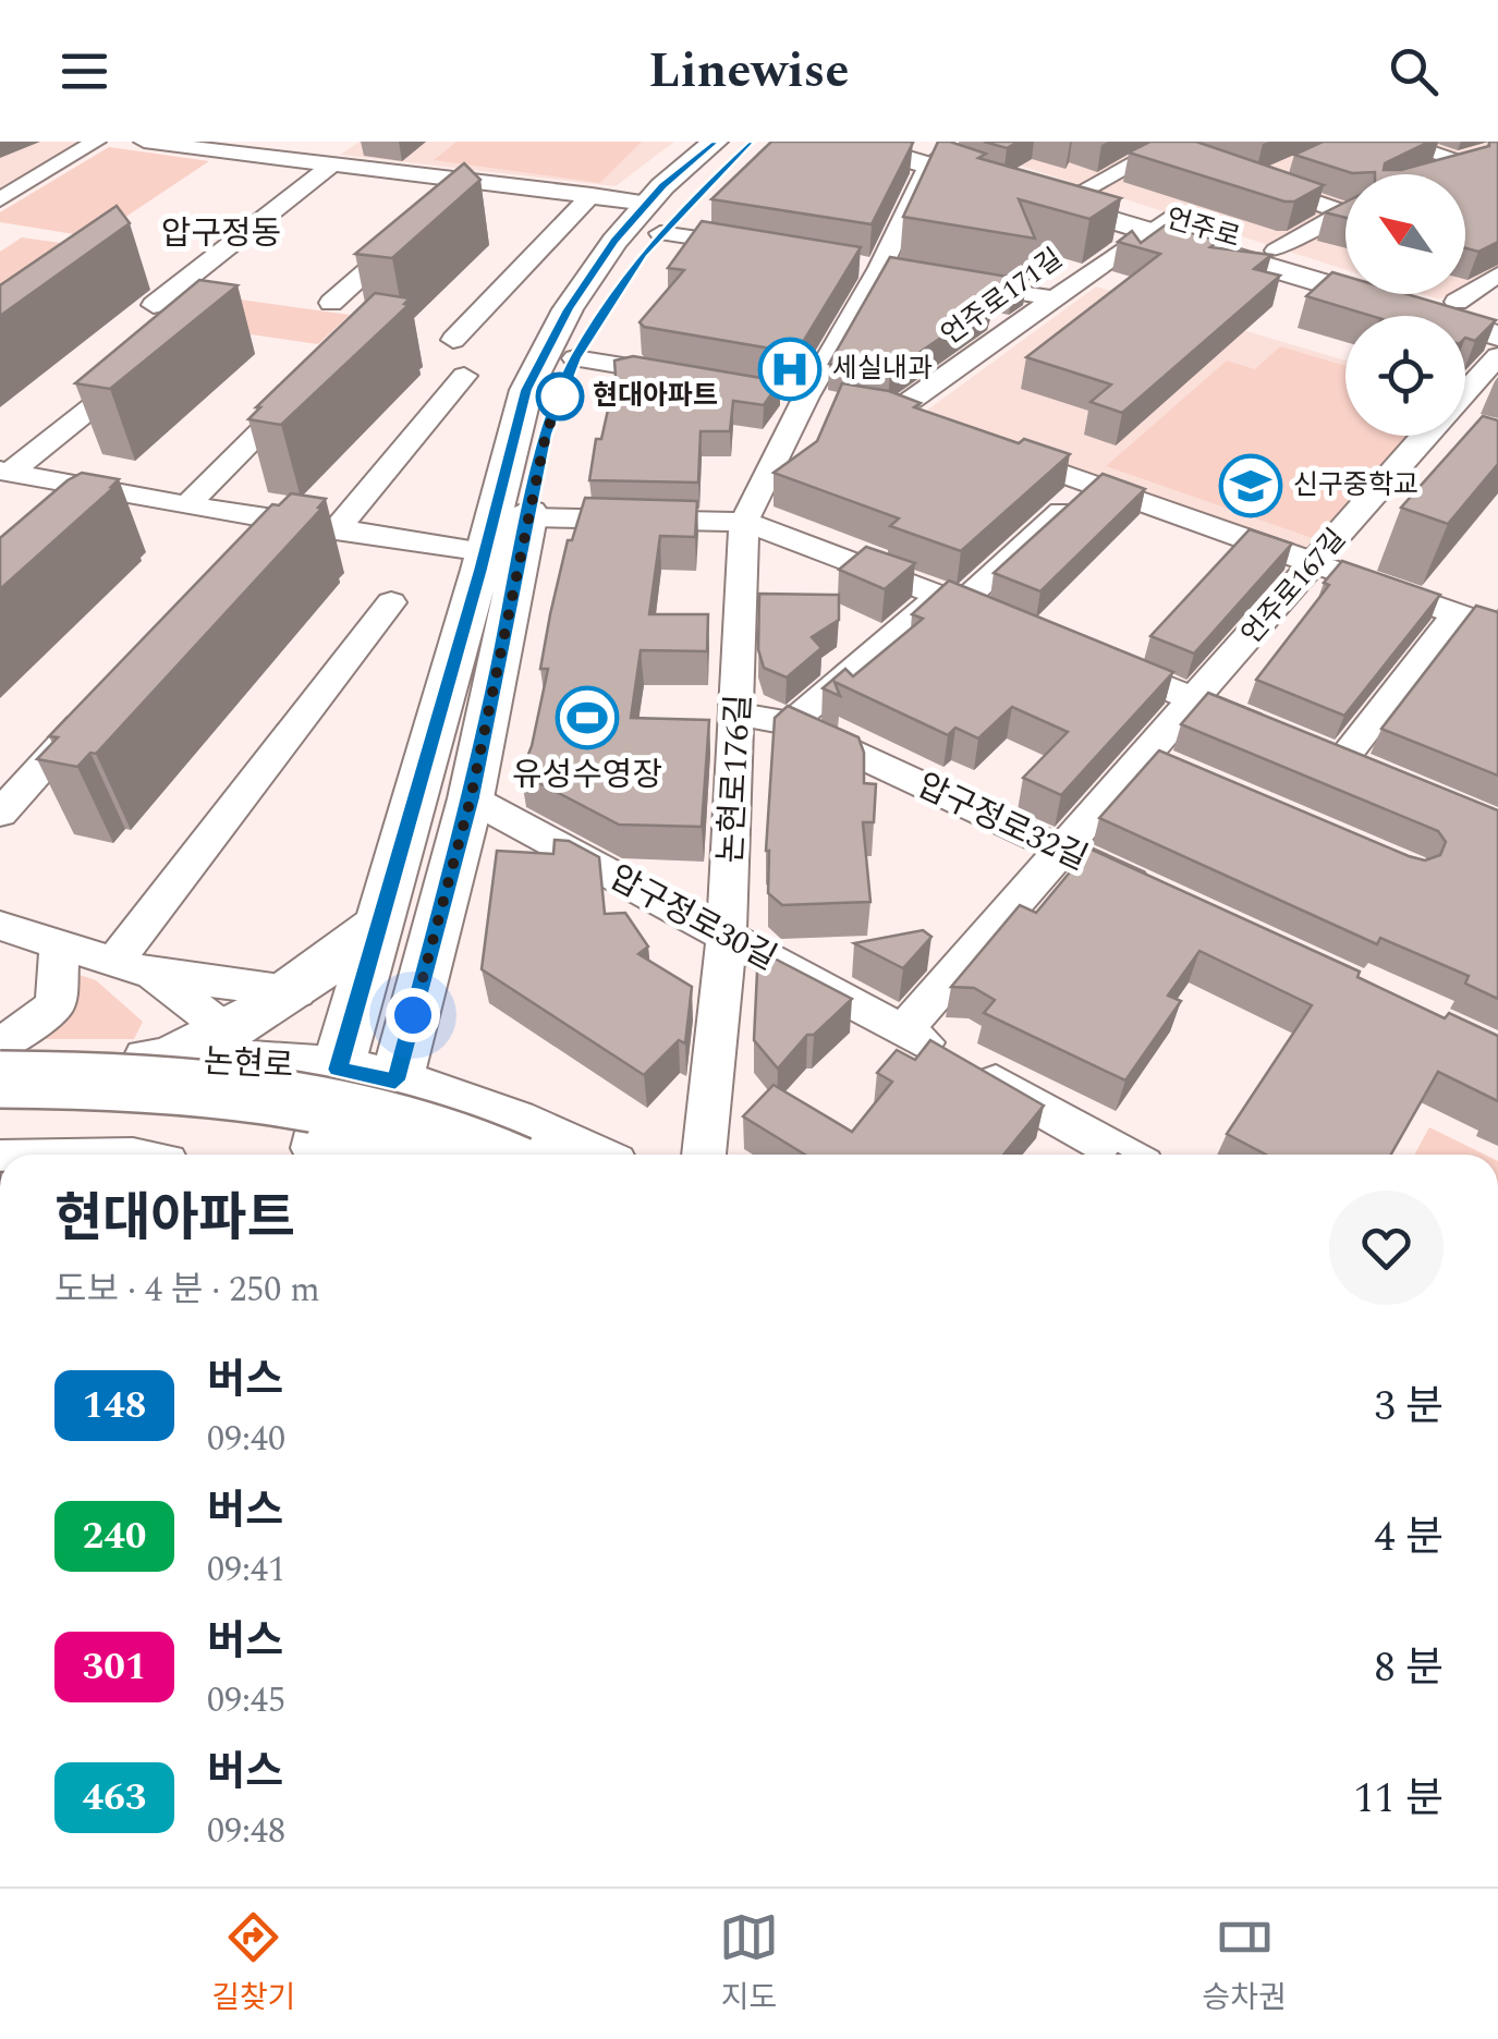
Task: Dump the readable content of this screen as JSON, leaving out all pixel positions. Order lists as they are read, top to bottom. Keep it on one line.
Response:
{"streets":{"main road":["언주로","논현로"],"street":["언주로171길","언주로167길","논현로176길","압구정로32길","압구정로30길"]},"crossings":[["언주로","언주로171길"],["언주로167길","압구정로32길"],["언주로167길","압구정로30길"],["논현로176길","압구정로32길"],["논현로176길","압구정로30길"]],"districts":["압구정동"],"places":{"hospital":["세실내과"],"other":["현대아파트"],"school or university":["신구중학교"],"sports":["유성수영장"]},"lines":["bus line 148"],"north":"top left","page":{"header":"Linewise","heading":["현대아파트","도보 · 4 분 · 250 m"],"list":[{"mark":"148","name":"버스","note":"09:40","value":"3 분"},{"mark":"240","name":"버스","note":"09:41","value":"4 분"},{"mark":"301","name":"버스","note":"09:45","value":"8 분"},{"mark":"463","name":"버스","note":"09:48","value":"11 분"}],"tabs":["길찾기","지도","승차권"]}}
